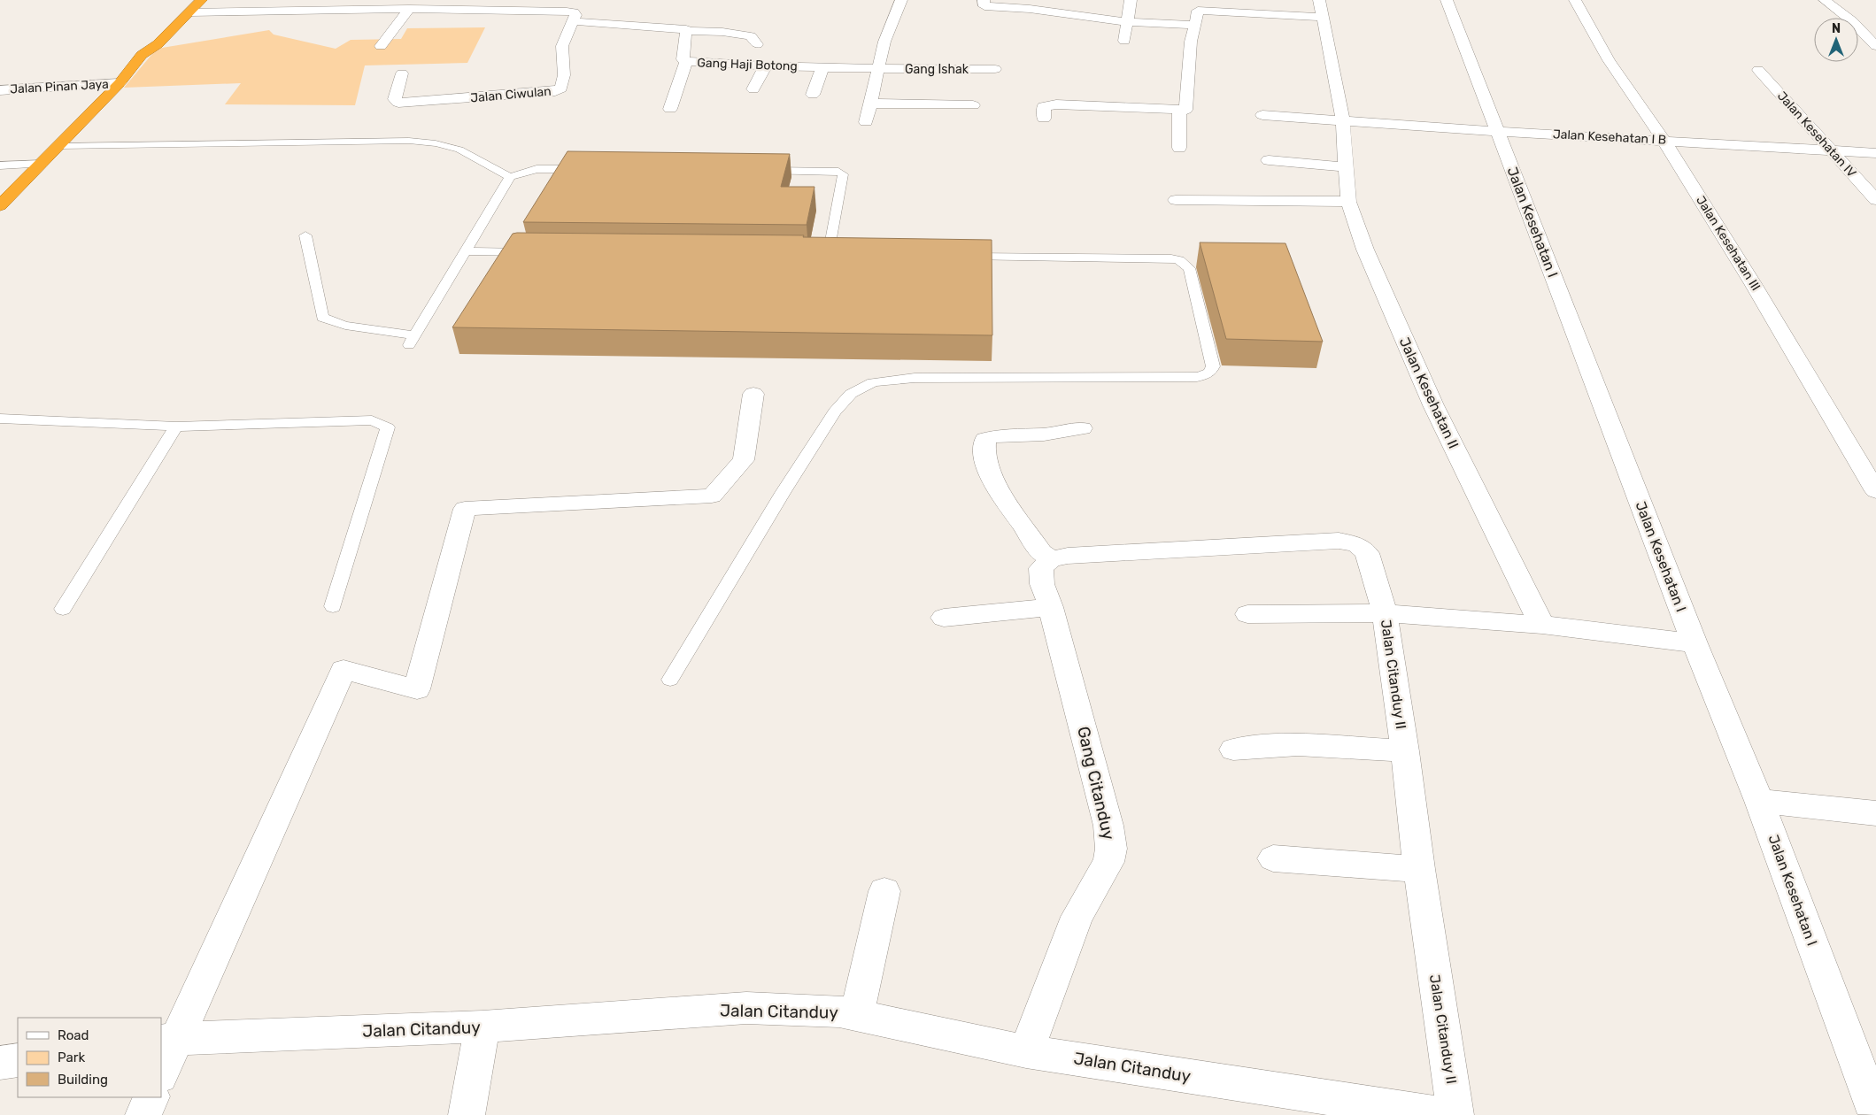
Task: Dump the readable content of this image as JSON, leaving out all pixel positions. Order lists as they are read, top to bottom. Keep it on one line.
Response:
{"streets":{"street":["Gang Haji Botong","Gang Ishak","Jalan Pinan Jaya","Jalan Ciwulan","Jalan Kesehatan IV","Jalan Kesehatan I B","Jalan Kesehatan I","Jalan Kesehatan III","Jalan Kesehatan II","Jalan Citanduy II","Gang Citanduy","Jalan Citanduy"]},"crossings":[["Gang Haji Botong","Gang Ishak"],["Jalan Kesehatan IV","Jalan Kesehatan I B"],["Jalan Kesehatan I B","Jalan Kesehatan I"],["Jalan Kesehatan I B","Jalan Kesehatan III"],["Jalan Kesehatan I B","Jalan Kesehatan II"],["Jalan Citanduy II","Gang Citanduy"],["Gang Citanduy","Jalan Citanduy"]],"legend":["Road","Park","Building"],"north":"top"}
